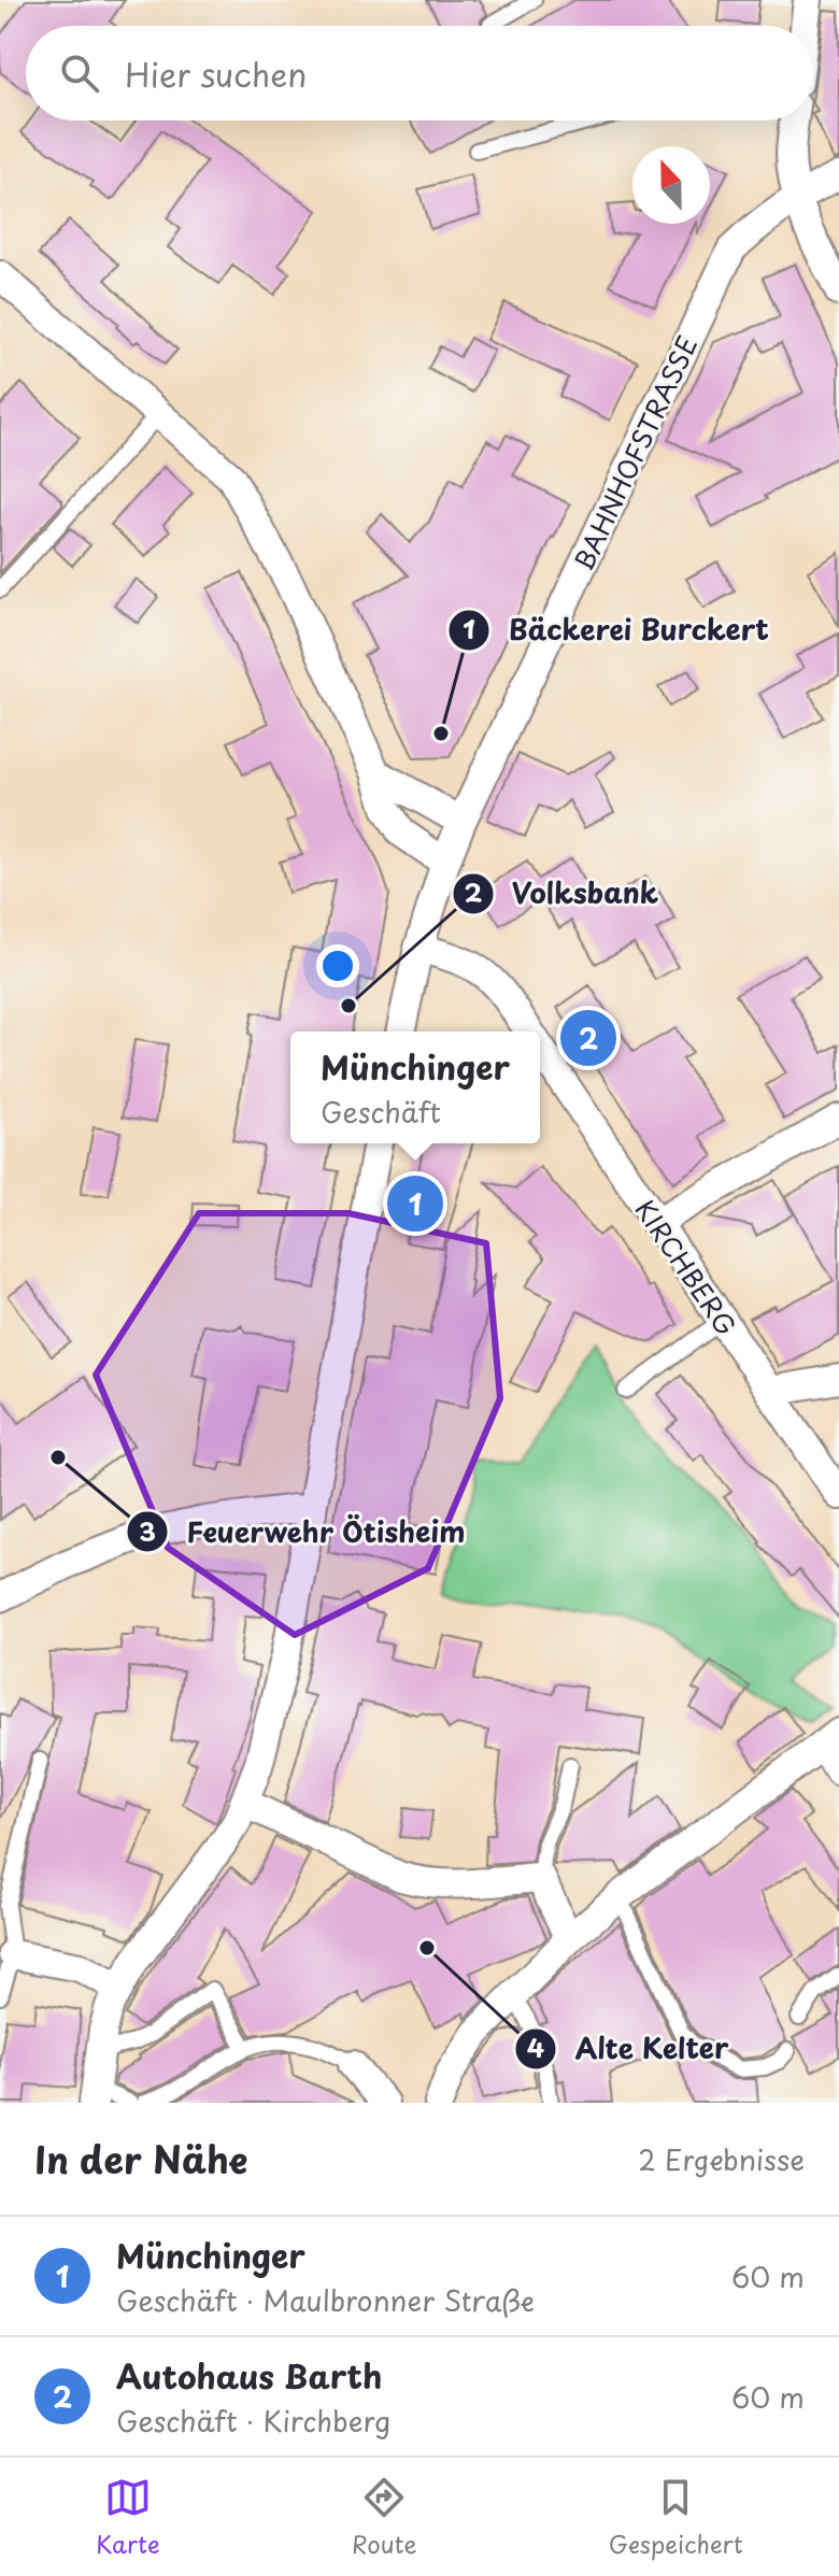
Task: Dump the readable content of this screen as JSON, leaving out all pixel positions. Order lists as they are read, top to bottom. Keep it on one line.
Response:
{"streets":{"street":["BAHNHOFSTRASSE","KIRCHBERG"]},"crossings":[["BAHNHOFSTRASSE","KIRCHBERG"]],"places":["Bäckerei Burckert","Volksbank","Feuerwehr Ötisheim","Alte Kelter"],"north":"top","page":{"search":"Hier suchen","pins":["2","1"],"popup":["Münchinger","Geschäft"],"heading":["In der Nähe","2 Ergebnisse"],"list":[{"mark":"1","name":"Münchinger","note":"Geschäft · Maulbronner Straße","value":"60 m"},{"mark":"2","name":"Autohaus Barth","note":"Geschäft · Kirchberg","value":"60 m"}],"nav":["Karte","Route","Gespeichert"]}}
